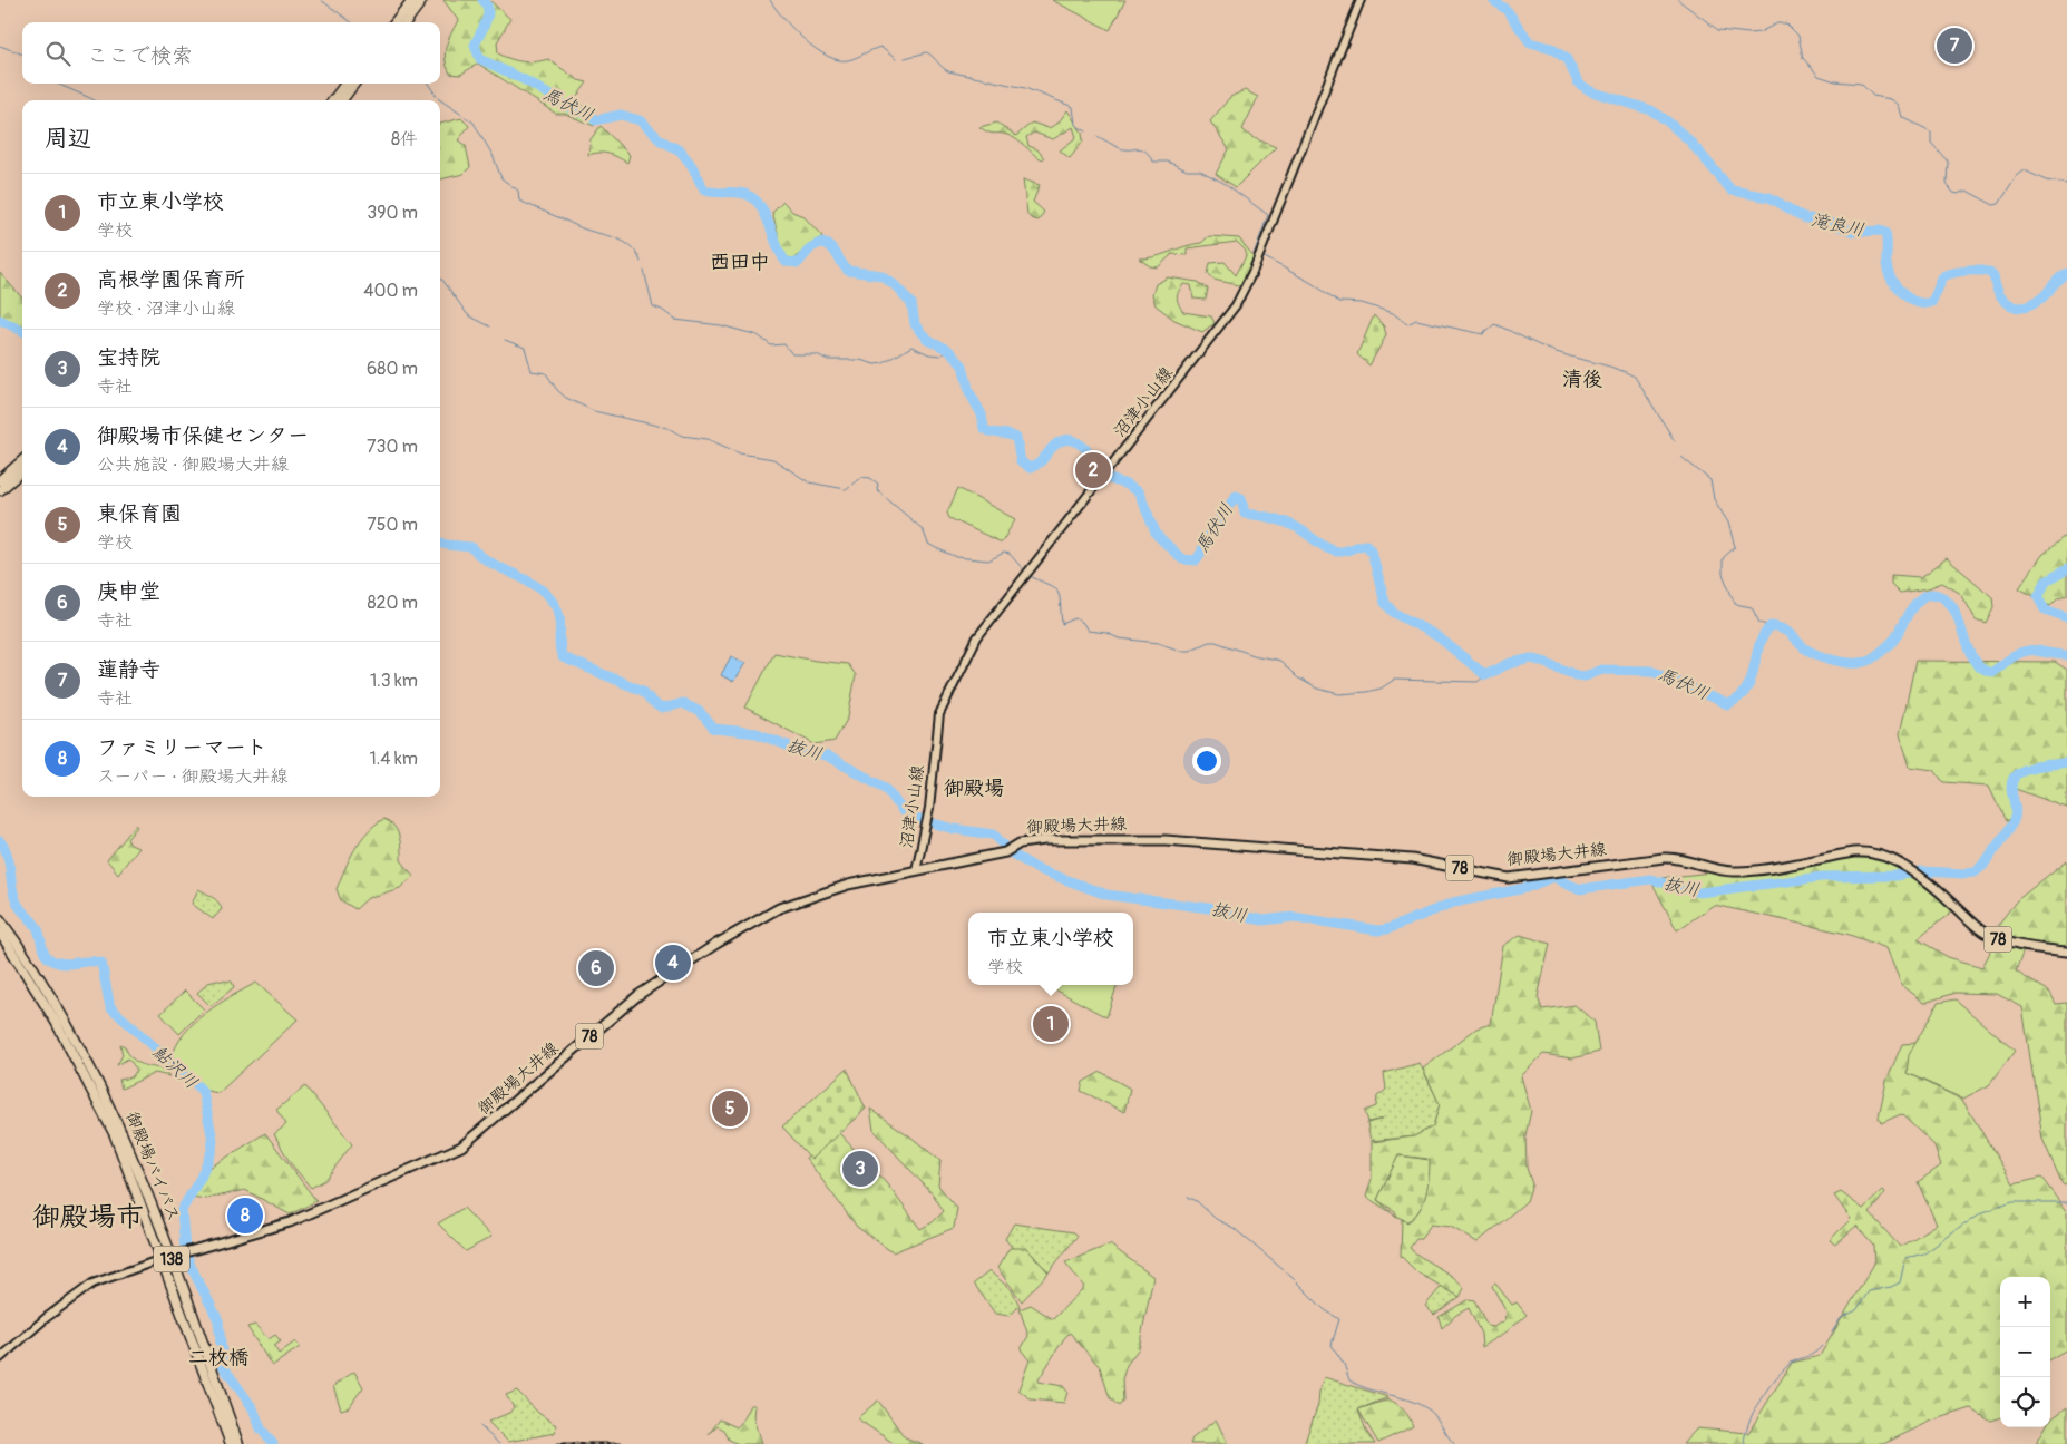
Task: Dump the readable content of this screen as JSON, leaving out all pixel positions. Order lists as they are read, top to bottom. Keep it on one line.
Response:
{"streets":{"highway":["御殿場バイパス","138"],"main road":["沼津小山線","御殿場大井線","78"]},"crossings":[["沼津小山線","御殿場大井線"],["御殿場大井線","御殿場バイパス"]],"districts":["西田中","清後","御殿場","御殿場市","二枚橋"],"water":["馬伏川","滝良川","抜川","鮎沢川"],"page":{"search":"ここで検索","pins":["7","2","4","6","1","5","3","8"],"heading":["周辺","8件"],"list":[{"mark":"1","name":"市立東小学校","note":"学校","value":"390 m"},{"mark":"2","name":"高根学園保育所","note":"学校 · 沼津小山線","value":"400 m"},{"mark":"3","name":"宝持院","note":"寺社","value":"680 m"},{"mark":"4","name":"御殿場市保健センター","note":"公共施設 · 御殿場大井線","value":"730 m"},{"mark":"5","name":"東保育園","note":"学校","value":"750 m"},{"mark":"6","name":"庚申堂","note":"寺社","value":"820 m"},{"mark":"7","name":"蓮静寺","note":"寺社","value":"1.3 km"},{"mark":"8","name":"ファミリーマート","note":"スーパー · 御殿場大井線","value":"1.4 km"}],"popup":["市立東小学校","学校"],"map_buttons":["+","−"]}}
